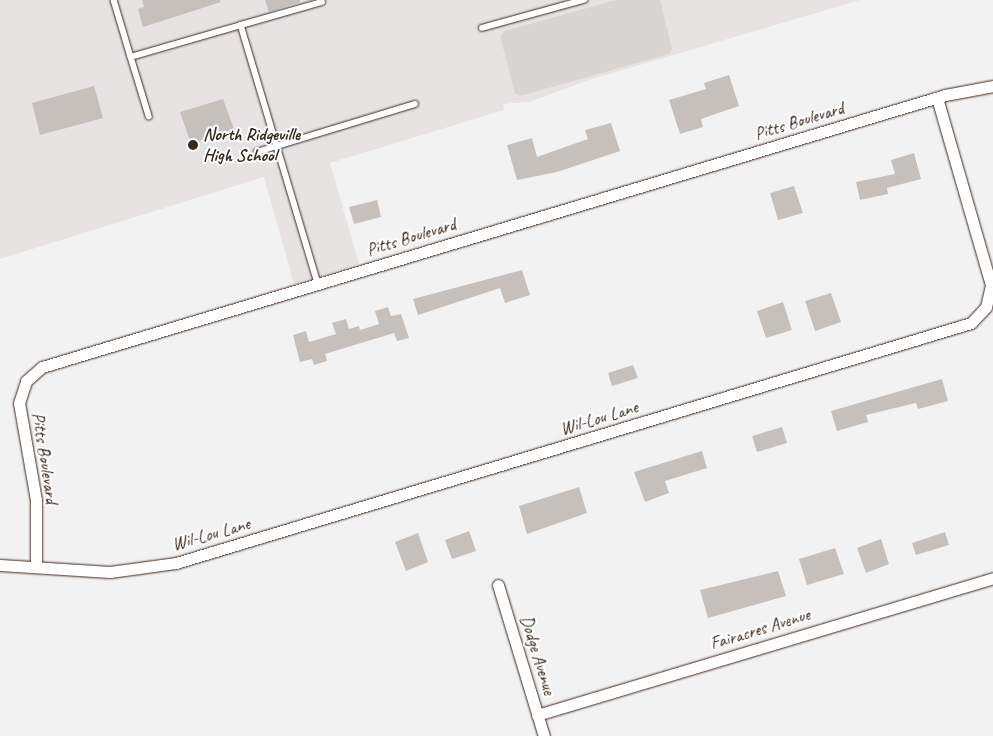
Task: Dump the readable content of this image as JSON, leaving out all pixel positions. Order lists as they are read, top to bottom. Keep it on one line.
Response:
{"streets":{"street":["Pitts Boulevard","Wil-Lou Lane","Fairacres Avenue","Dodge Avenue"]},"crossings":[["Pitts Boulevard","Wil-Lou Lane"],["Fairacres Avenue","Dodge Avenue"]],"places":["North Ridgeville High School"]}
